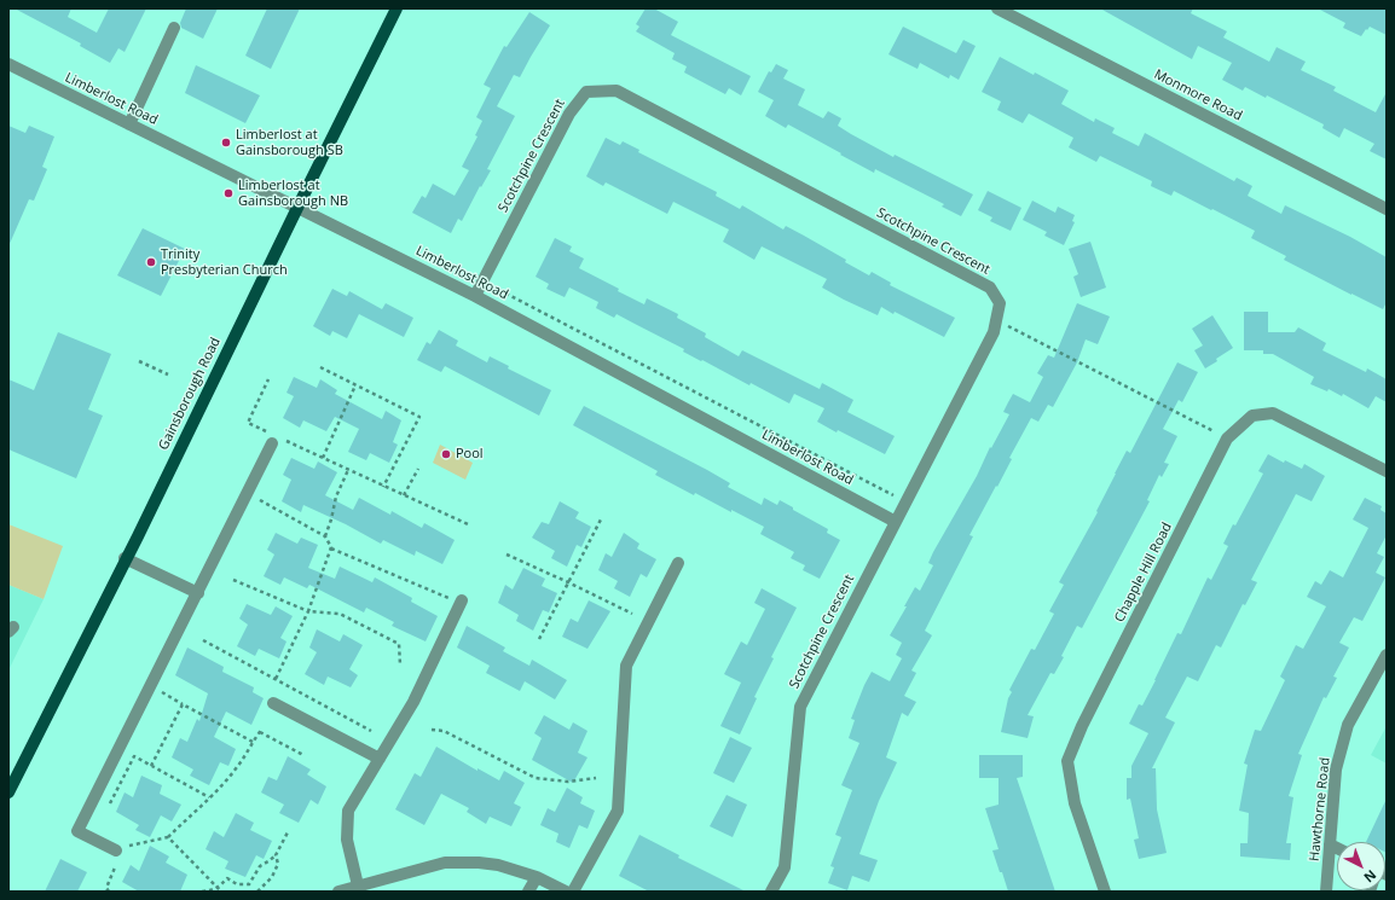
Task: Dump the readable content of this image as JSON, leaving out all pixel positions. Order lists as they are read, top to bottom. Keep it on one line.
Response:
{"streets":{"main road":["Gainsborough Road"],"street":["Monmore Road","Limberlost Road","Scotchpine Crescent","Chapple Hill Road","Hawthorne Road"]},"crossings":[["Limberlost Road","Scotchpine Crescent"],["Limberlost Road","Gainsborough Road"]],"places":["Limberlost at Gainsborough SB","Limberlost at Gainsborough NB","Trinity Presbyterian Church","Pool"],"north":"bottom right"}
